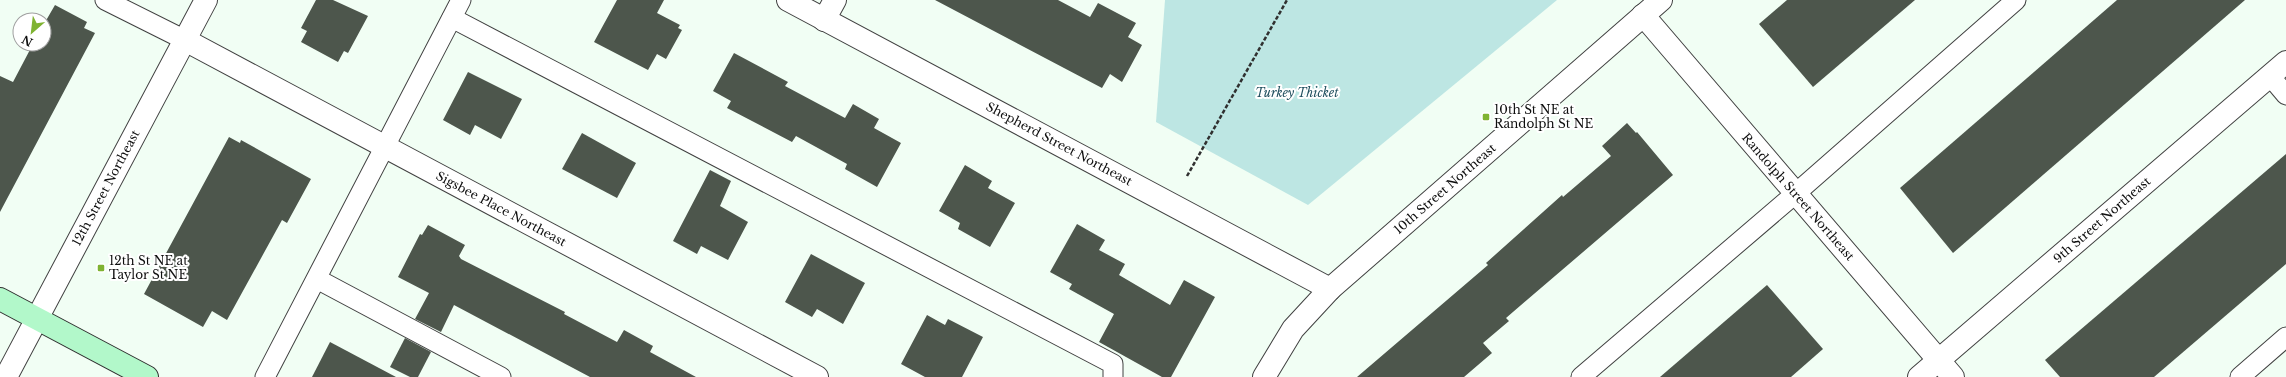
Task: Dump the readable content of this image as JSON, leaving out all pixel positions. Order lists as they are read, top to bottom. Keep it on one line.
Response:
{"streets":{"street":["Shepherd Street Northeast","12th Street Northeast","10th Street Northeast","Randolph Street Northeast","Sigsbee Place Northeast","9th Street Northeast"]},"crossings":[["Shepherd Street Northeast","10th Street Northeast"],["12th Street Northeast","Sigsbee Place Northeast"],["10th Street Northeast","Randolph Street Northeast"],["Randolph Street Northeast","9th Street Northeast"]],"parks":["Turkey Thicket"],"places":{"transit":["10th St NE at Randolph St NE","12th St NE at Taylor St NE"]},"north":"bottom left"}
